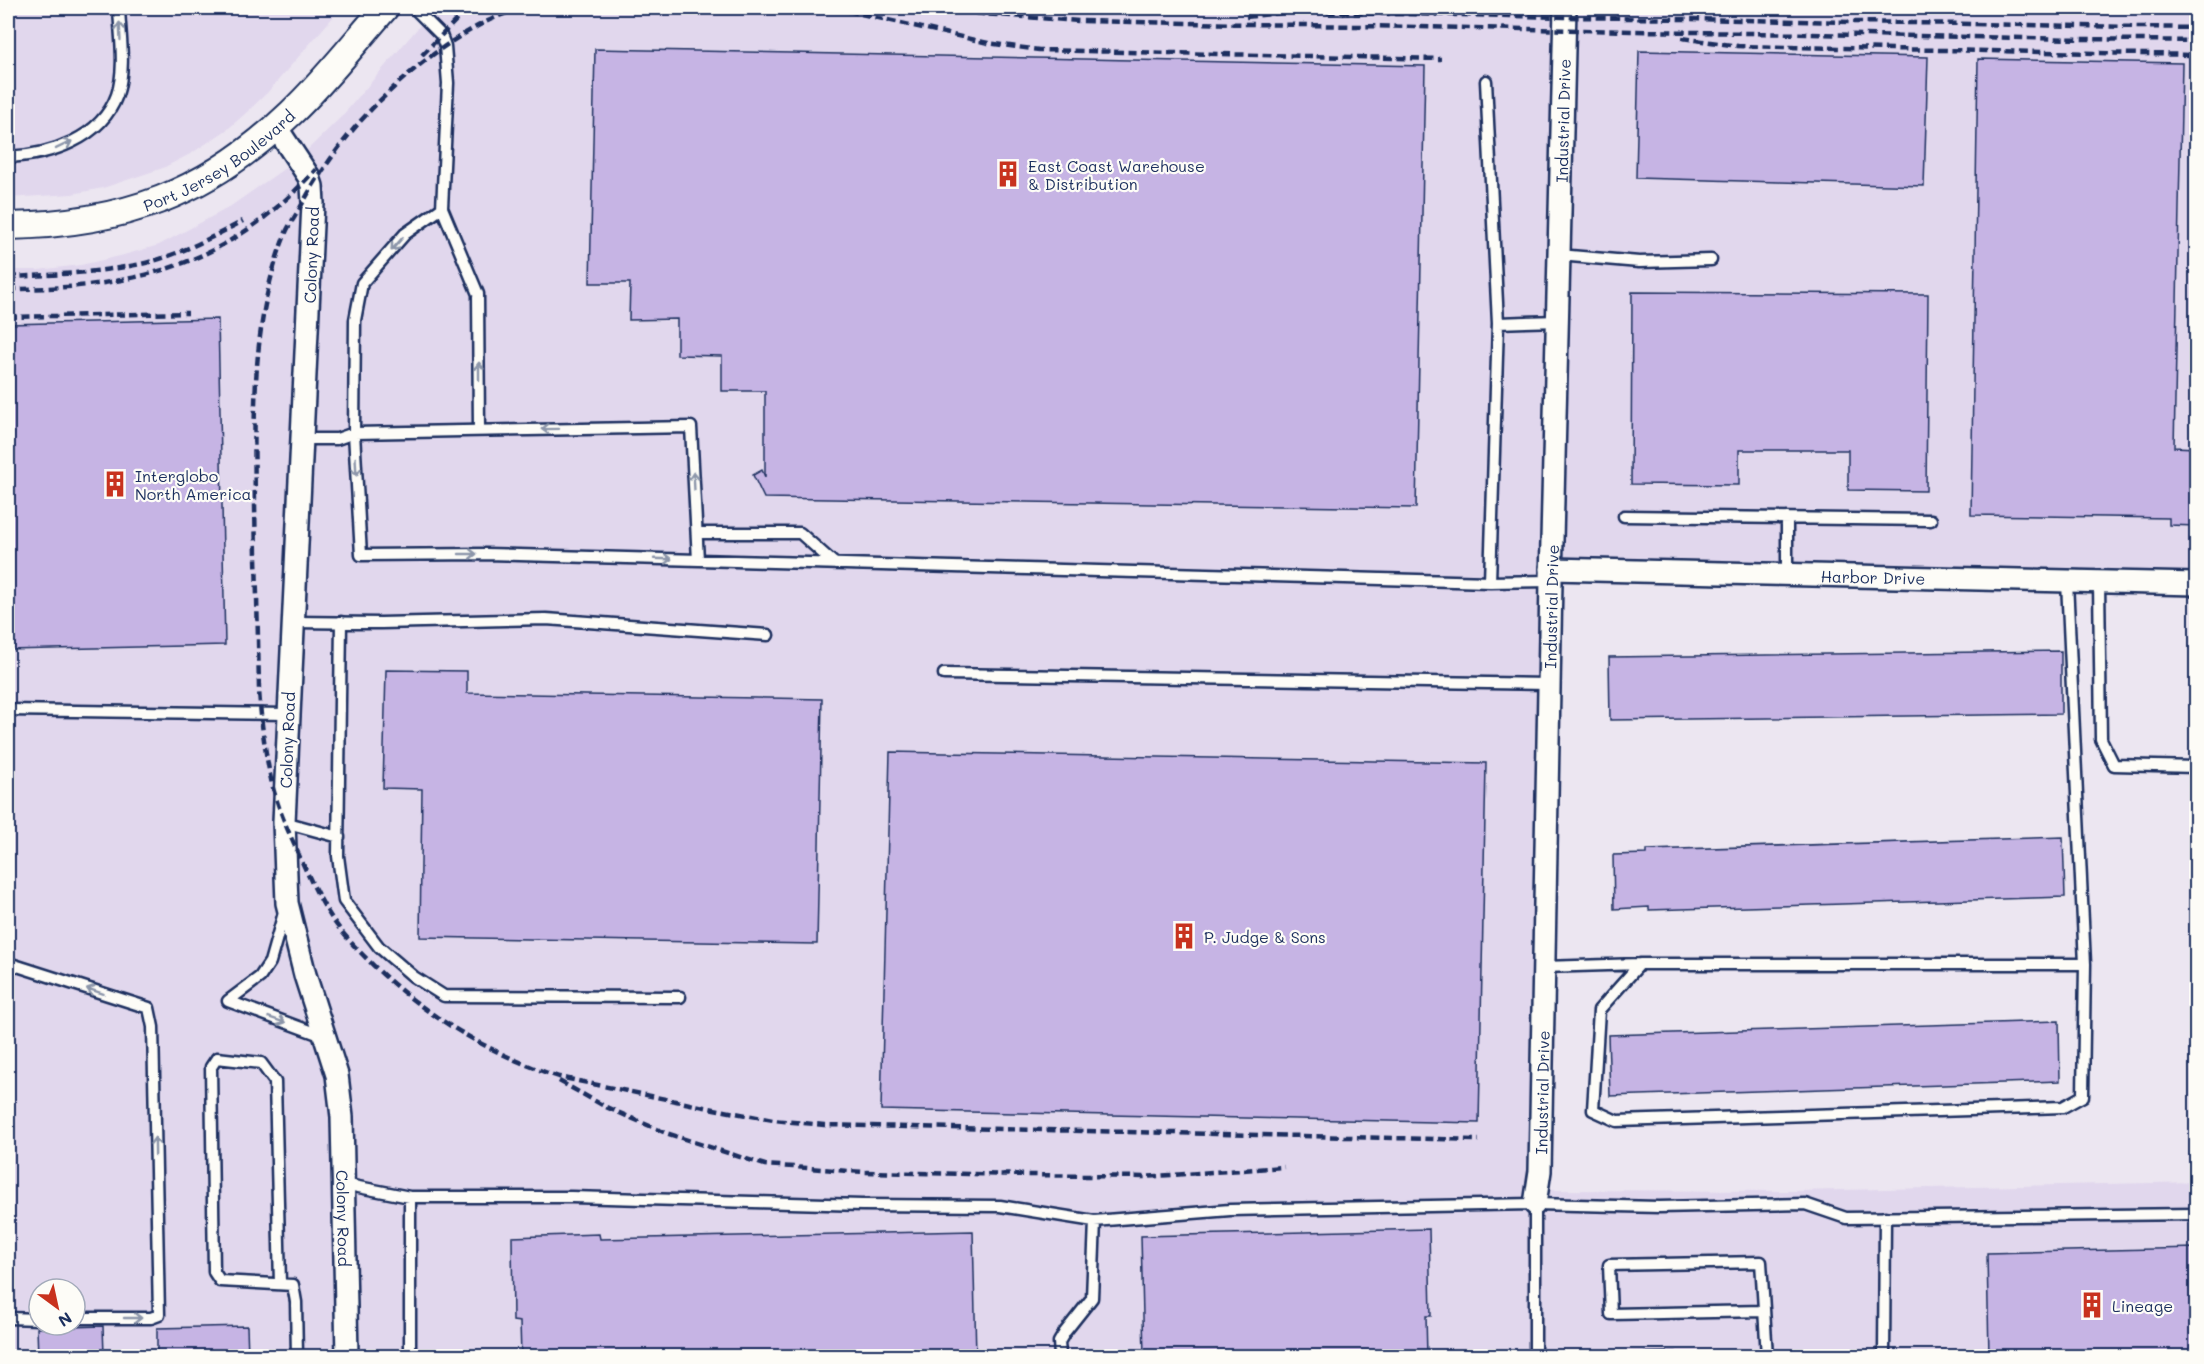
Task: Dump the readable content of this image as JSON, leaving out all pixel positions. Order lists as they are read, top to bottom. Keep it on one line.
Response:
{"streets":{"street":["Industrial Drive","Port Jersey Boulevard","Colony Road","Harbor Drive"]},"crossings":[["Industrial Drive","Harbor Drive"],["Port Jersey Boulevard","Colony Road"]],"places":{"building":["East Coast Warehouse & Distribution","Interglobo North America","P. Judge & Sons","Lineage"]},"north":"bottom right"}
